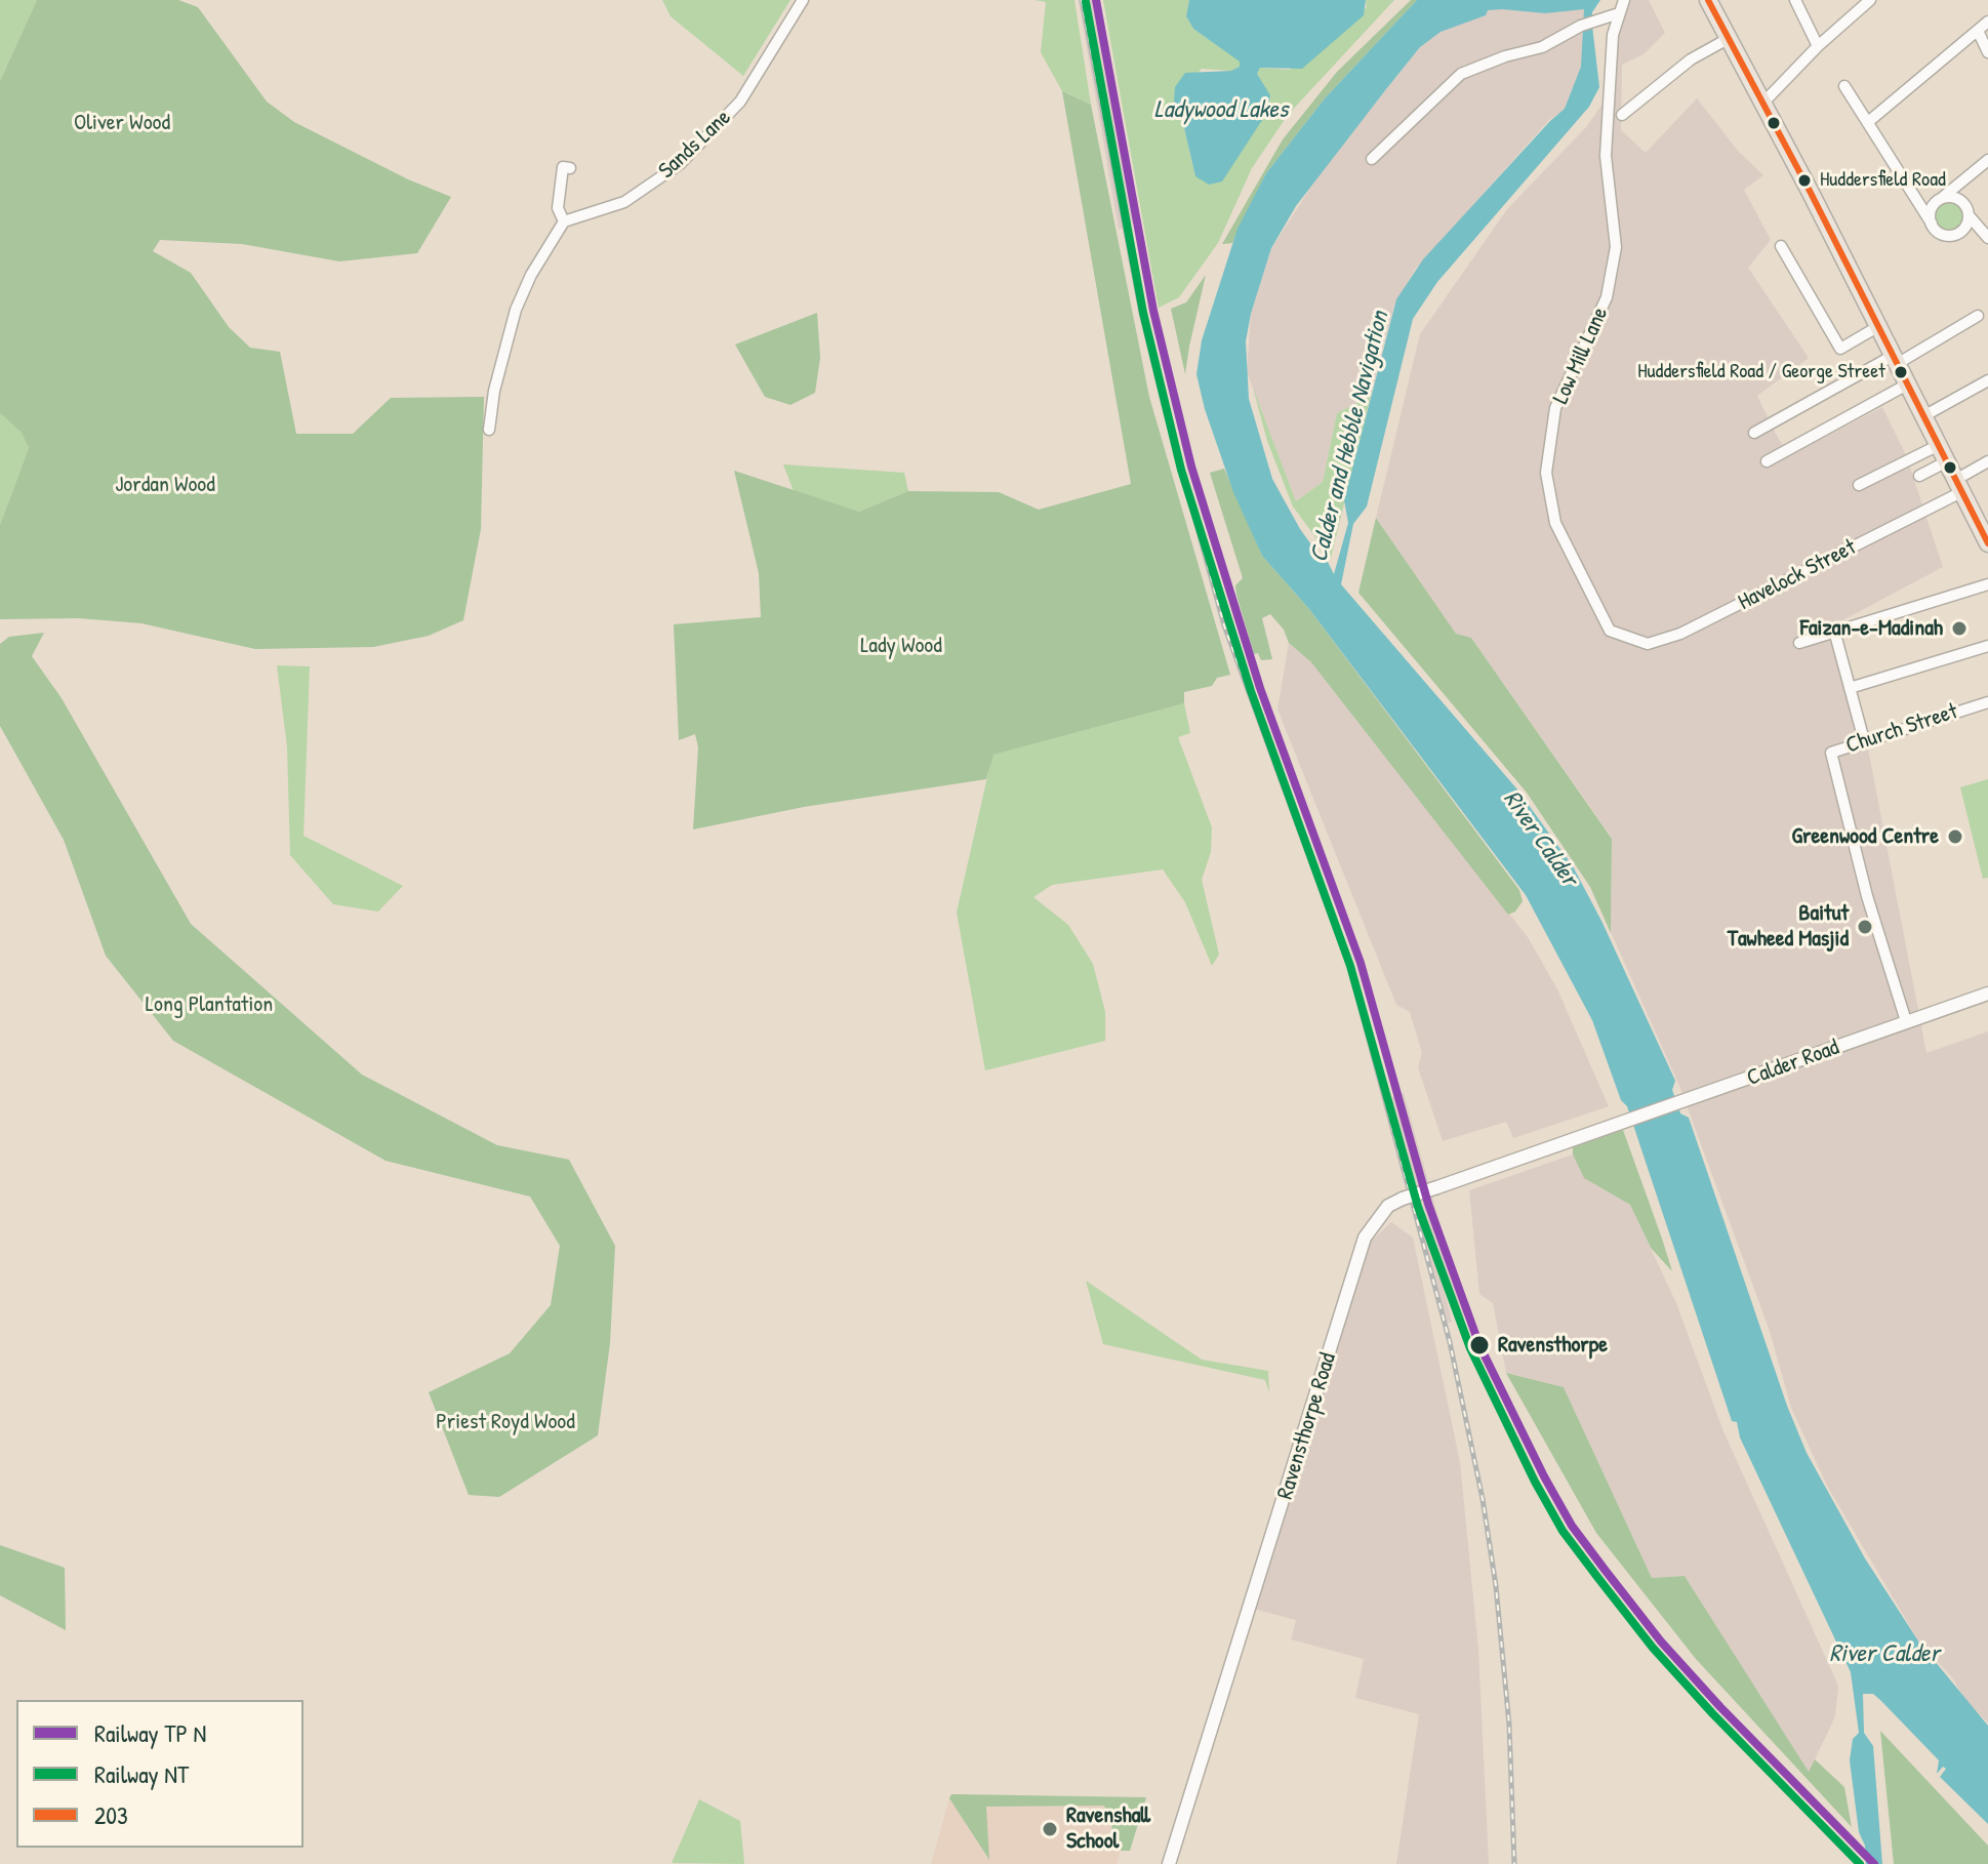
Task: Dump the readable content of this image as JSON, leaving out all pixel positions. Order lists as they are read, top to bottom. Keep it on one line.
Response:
{"streets":{"street":["Sands Lane","Low Mill Lane","Havelock Street","Church Street","Calder Road","Ravensthorpe Road"]},"crossings":[["Low Mill Lane","Havelock Street"],["Church Street","Calder Road"],["Calder Road","Ravensthorpe Road"]],"water":["Ladywood Lakes","Calder and Hebble Navigation","River Calder"],"parks":["Oliver Wood","Jordan Wood","Lady Wood","Long Plantation","Priest Royd Wood"],"places":["Huddersfield Road","Huddersfield Road / George Street","Faizan-e-Madinah","Greenwood Centre","Baitut Tawheed Masjid","Ravensthorpe","Ravenshall School"],"lines":["transit line 203","rail line NT"],"legend":["Railway TP N","Railway NT","203"]}
